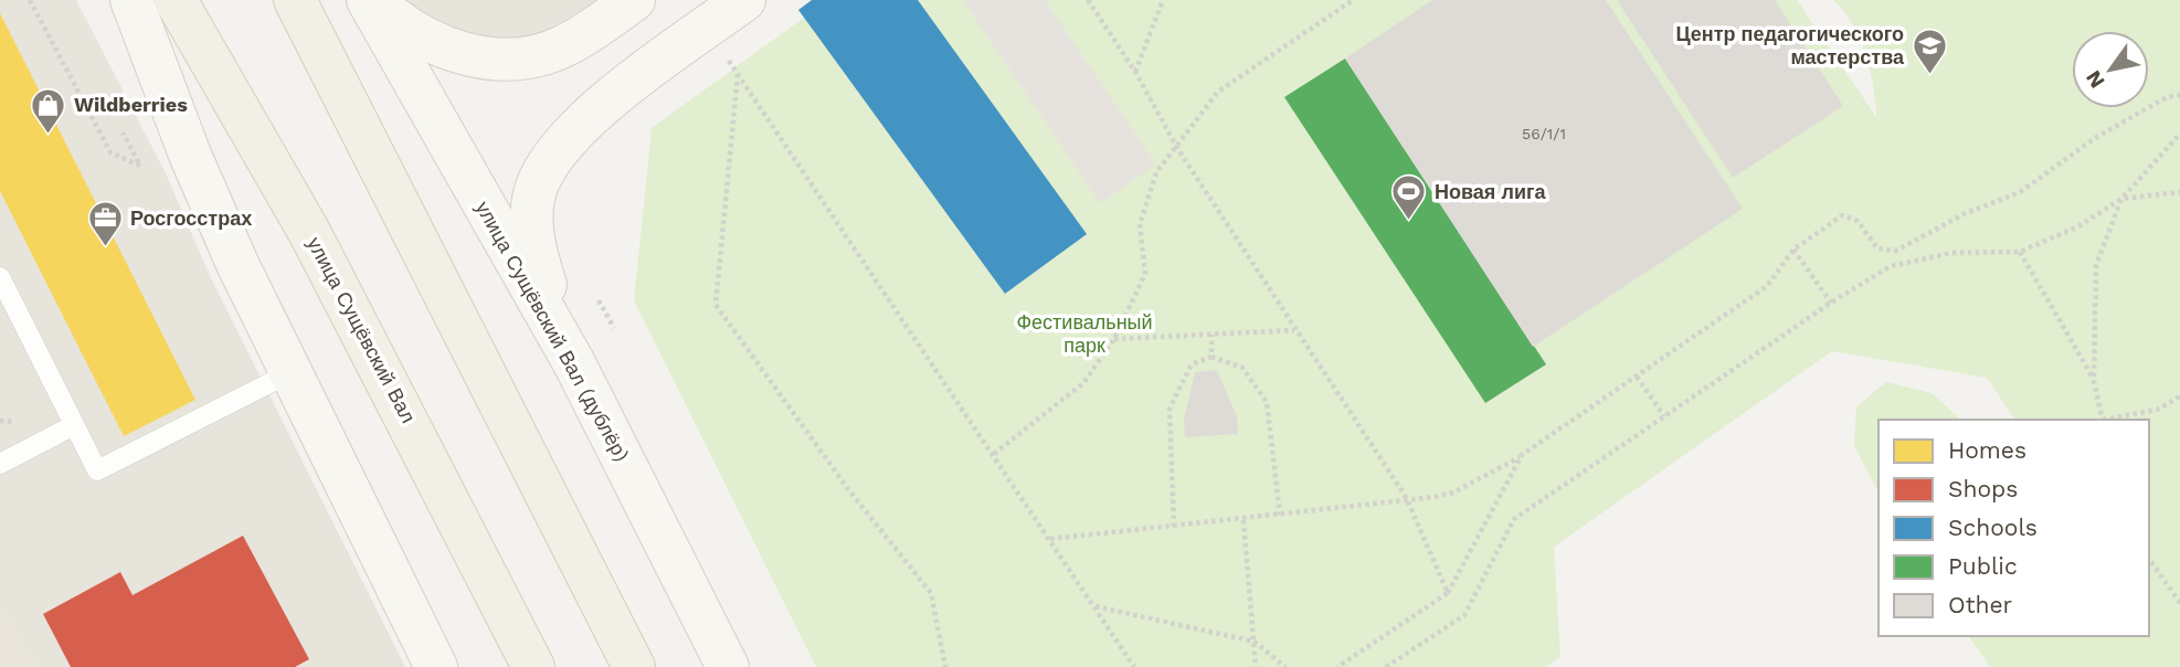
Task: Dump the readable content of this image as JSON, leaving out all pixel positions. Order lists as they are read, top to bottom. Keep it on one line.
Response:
{"streets":{"main road":["улица Сущёвский Вал","улица Сущёвский Вал (дублёр)"]},"parks":["Фестивальный парк"],"places":{"school or university":["Центр педагогического мастерства"],"shop":["Wildberries"],"sports":["Новая лига"],"office":["Росгосстрах"]},"house_numbers":["56/1/1"],"legend":["Homes","Shops","Schools","Public","Other"],"north":"bottom left"}
